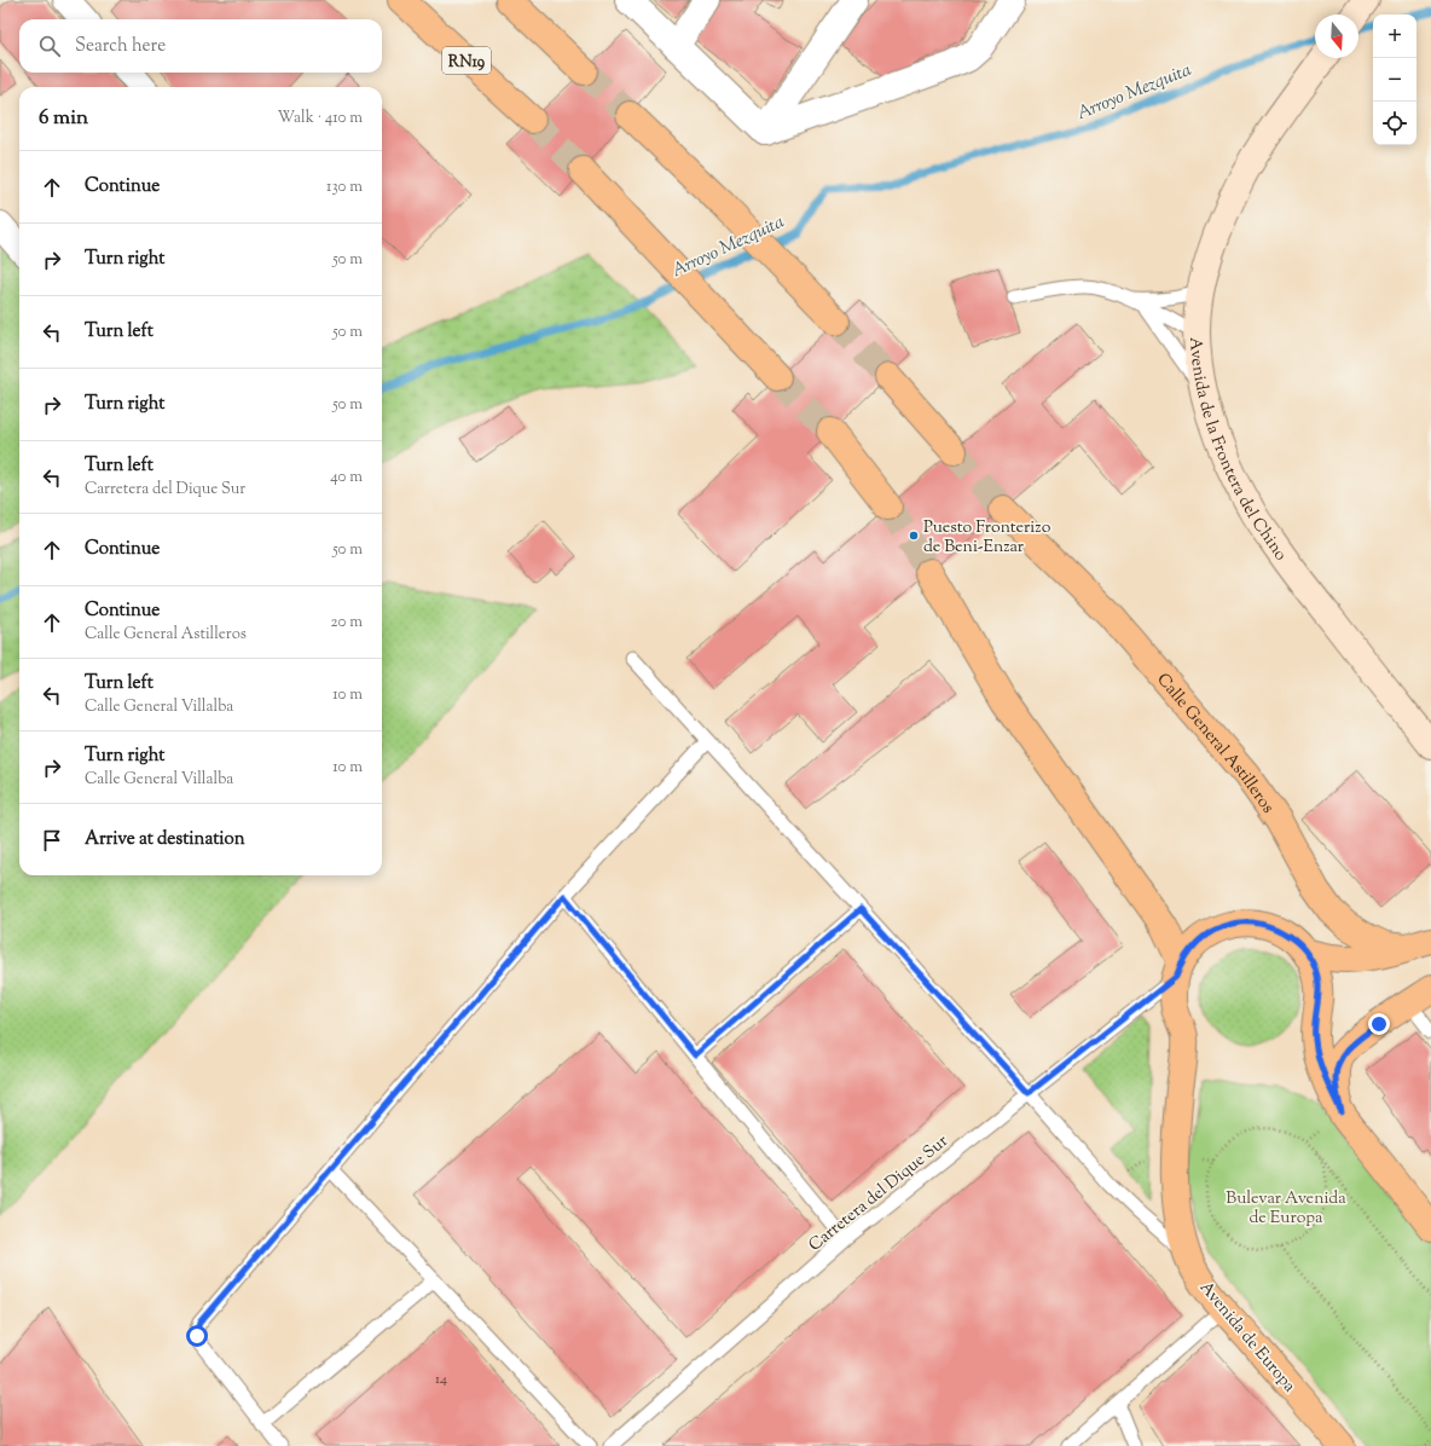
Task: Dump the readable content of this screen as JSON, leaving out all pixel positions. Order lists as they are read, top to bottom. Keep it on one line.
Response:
{"streets":{"main road":["RN19","Avenida de la Frontera del Chino","Calle General Astilleros","Avenida de Europa"],"lane":["Carretera del Dique Sur"]},"crossings":[["Carretera del Dique Sur","Avenida de Europa"]],"water":["Arroyo Mezquita"],"parks":["Bulevar Avenida de Europa"],"places":["Puesto Fronterizo de Beni-Enzar"],"house_numbers":["14"],"north":"bottom","page":{"map_buttons":["+","−"],"search":"Search here","heading":["6 min","Walk · 410 m"],"list":[["Continue","130 m"],["Turn right","50 m"],["Turn left","50 m"],["Turn right","50 m"],["Turn left","Carretera del Dique Sur","40 m"],["Continue","50 m"],["Continue","Calle General Astilleros","20 m"],["Turn left","Calle General Villalba","10 m"],["Turn right","Calle General Villalba","10 m"],"Arrive at destination"]}}
